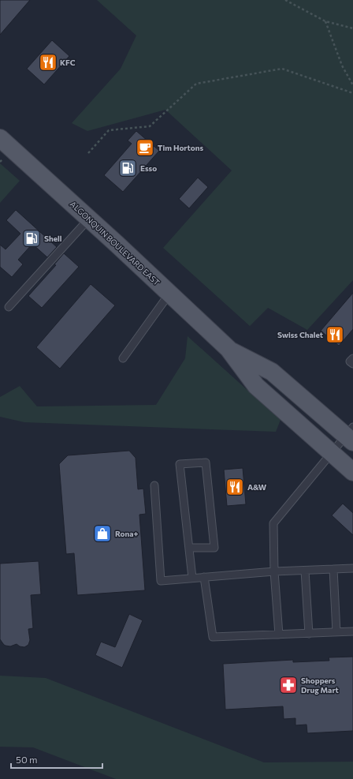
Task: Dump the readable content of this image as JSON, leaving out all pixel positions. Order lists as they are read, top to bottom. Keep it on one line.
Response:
{"streets":{"main road":["ALGONQUIN BOULEVARD EAST"]},"places":{"restaurant":["KFC","Swiss Chalet","A&W"],"cafe":["Tim Hortons"],"fuel station":["Esso","Shell"],"shop":["Rona+"],"pharmacy":["Shoppers Drug Mart"]},"scale_bar":"50 m"}
